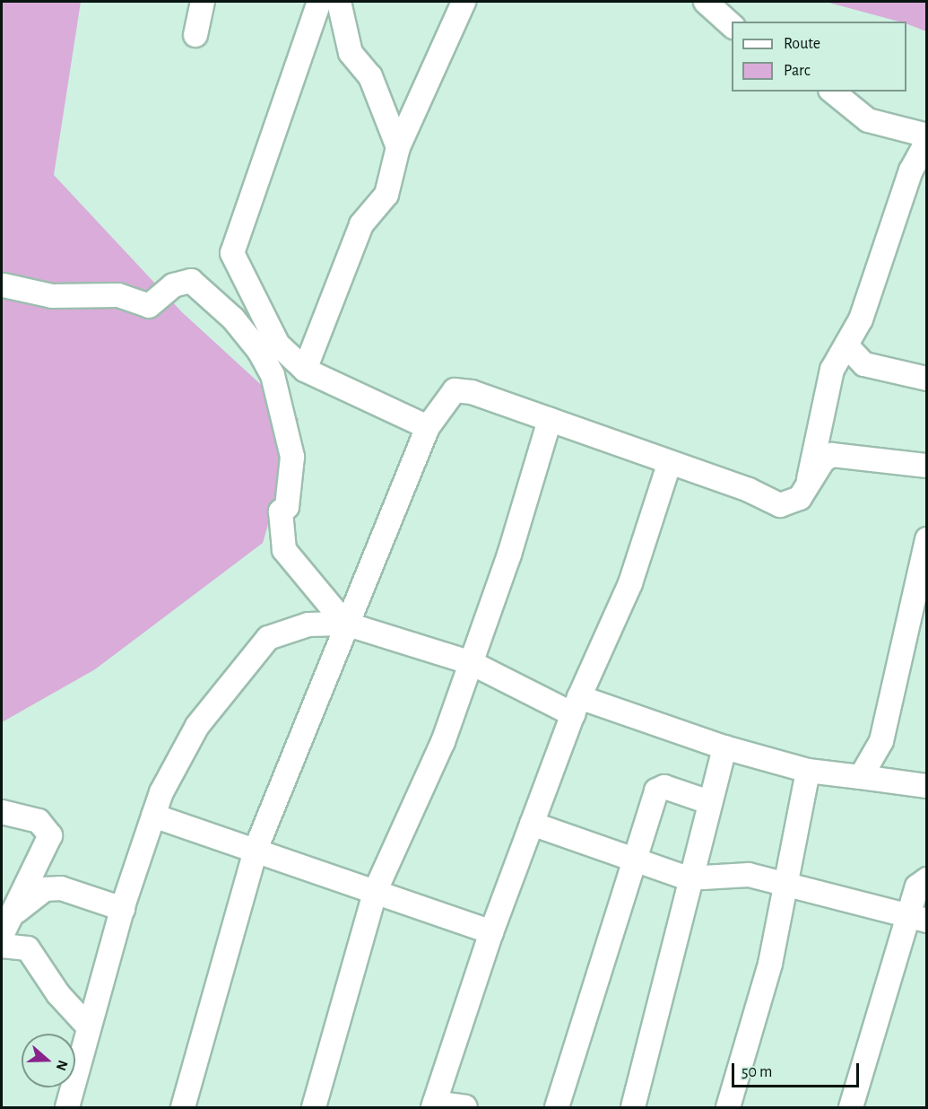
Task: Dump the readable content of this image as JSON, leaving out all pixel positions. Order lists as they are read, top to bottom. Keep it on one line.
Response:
{"legend":["Route","Parc"],"scale_bar":"50 m","north":"right"}
